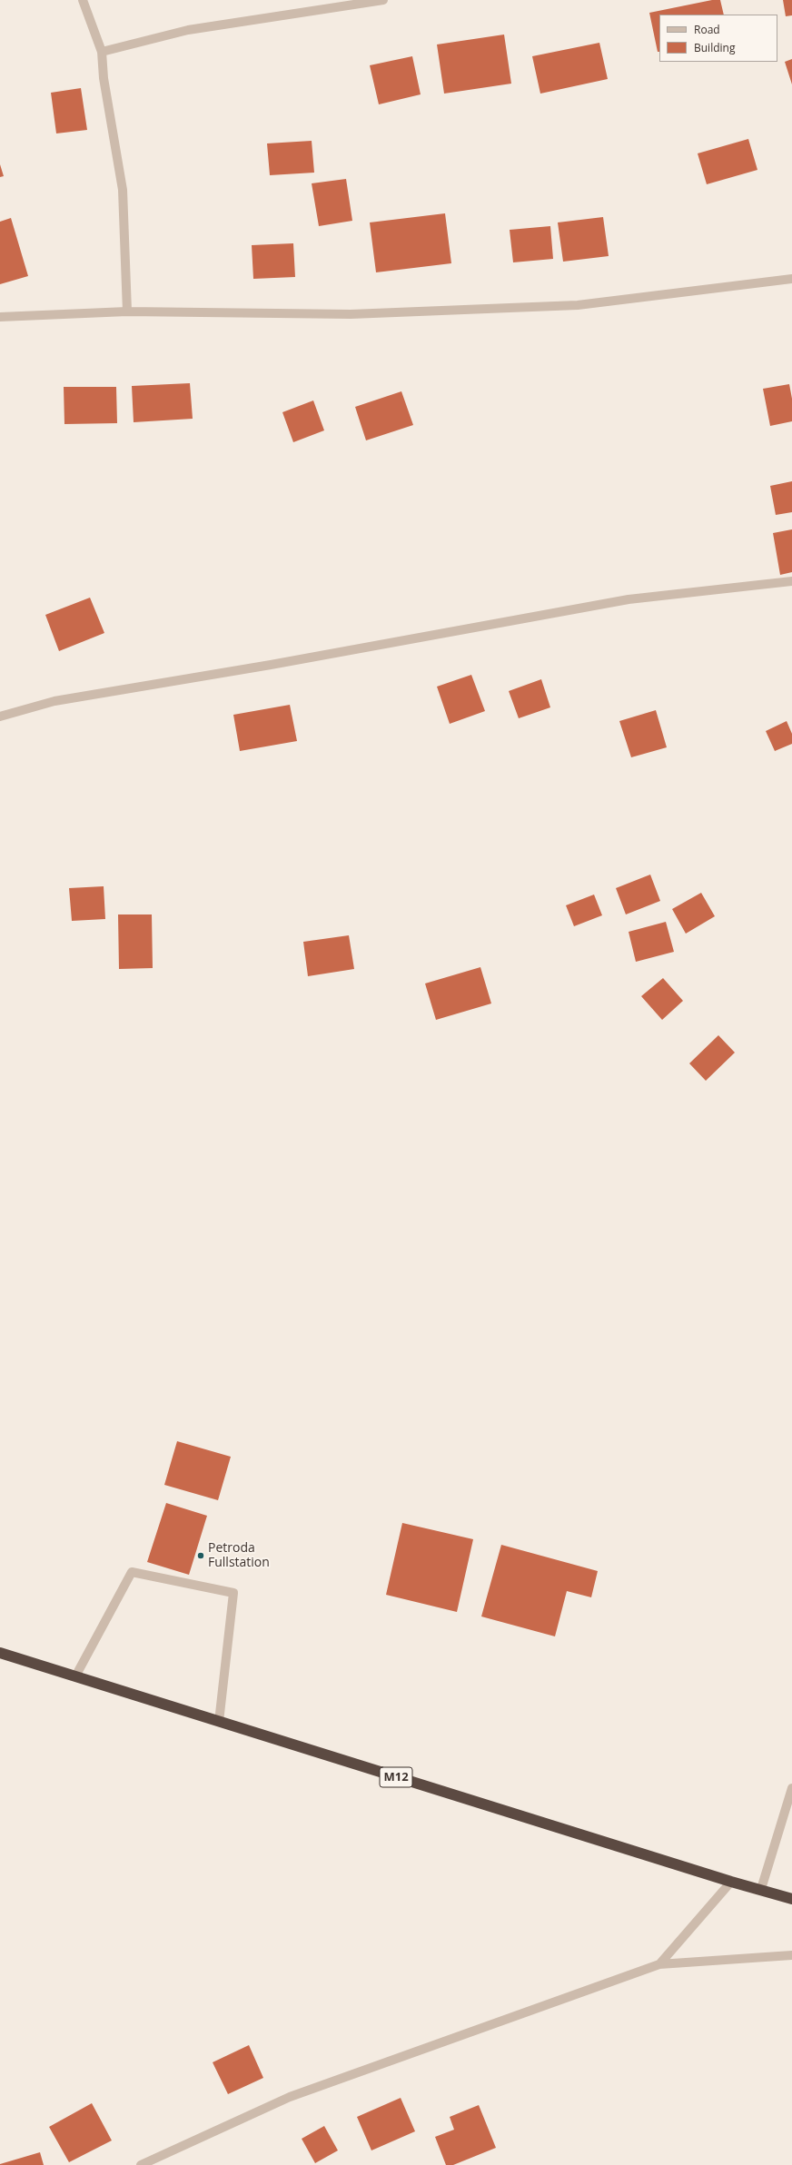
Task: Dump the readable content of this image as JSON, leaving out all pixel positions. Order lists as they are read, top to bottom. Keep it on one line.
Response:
{"streets":{"highway":["M12"]},"places":["Petroda Fullstation"],"legend":["Road","Building"]}
